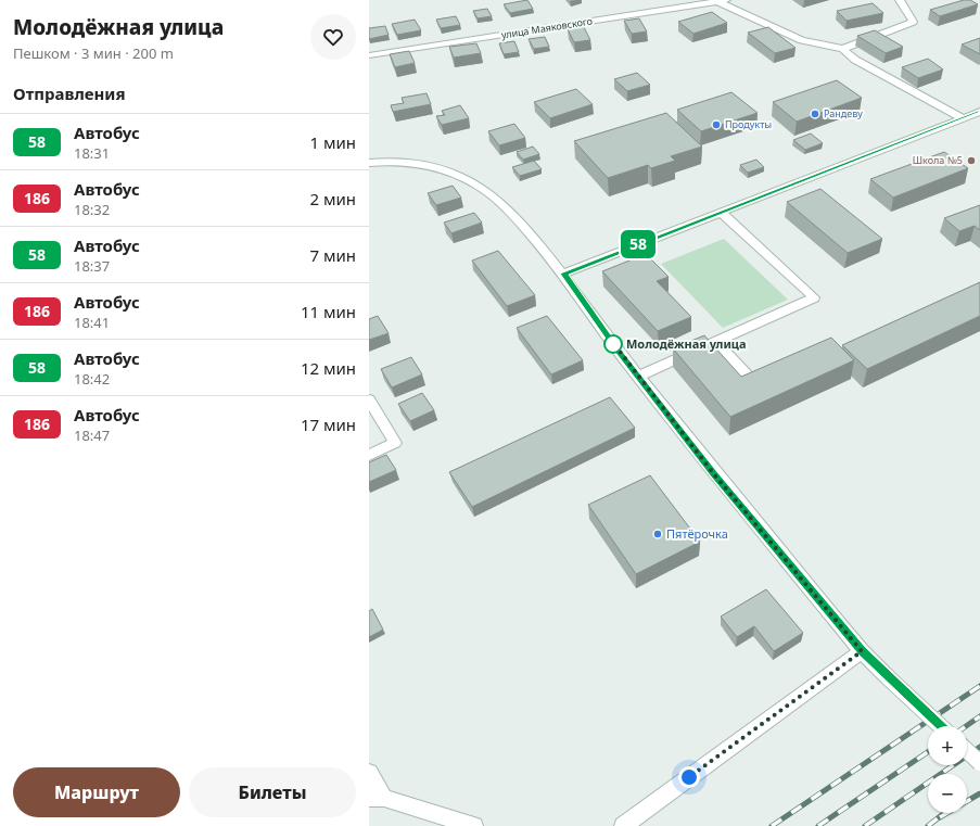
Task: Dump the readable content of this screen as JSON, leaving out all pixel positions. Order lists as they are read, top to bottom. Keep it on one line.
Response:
{"streets":{"street":["улица Маяковского"]},"places":["Рандеву","Продукты","Школа №5","Молодёжная улица","Пятёрочка"],"lines":["bus line 58"],"page":{"heading":[["Молодёжная улица","Пешком · 3 мин · 200 m"],"Отправления"],"on_map":"58","list":[{"mark":"58","name":"Автобус","note":"18:31","value":"1 мин"},{"mark":"186","name":"Автобус","note":"18:32","value":"2 мин"},{"mark":"58","name":"Автобус","note":"18:37","value":"7 мин"},{"mark":"186","name":"Автобус","note":"18:41","value":"11 мин"},{"mark":"58","name":"Автобус","note":"18:42","value":"12 мин"},{"mark":"186","name":"Автобус","note":"18:47","value":"17 мин"}],"map_buttons":["+","−"],"buttons":["Маршрут","Билеты"]}}
